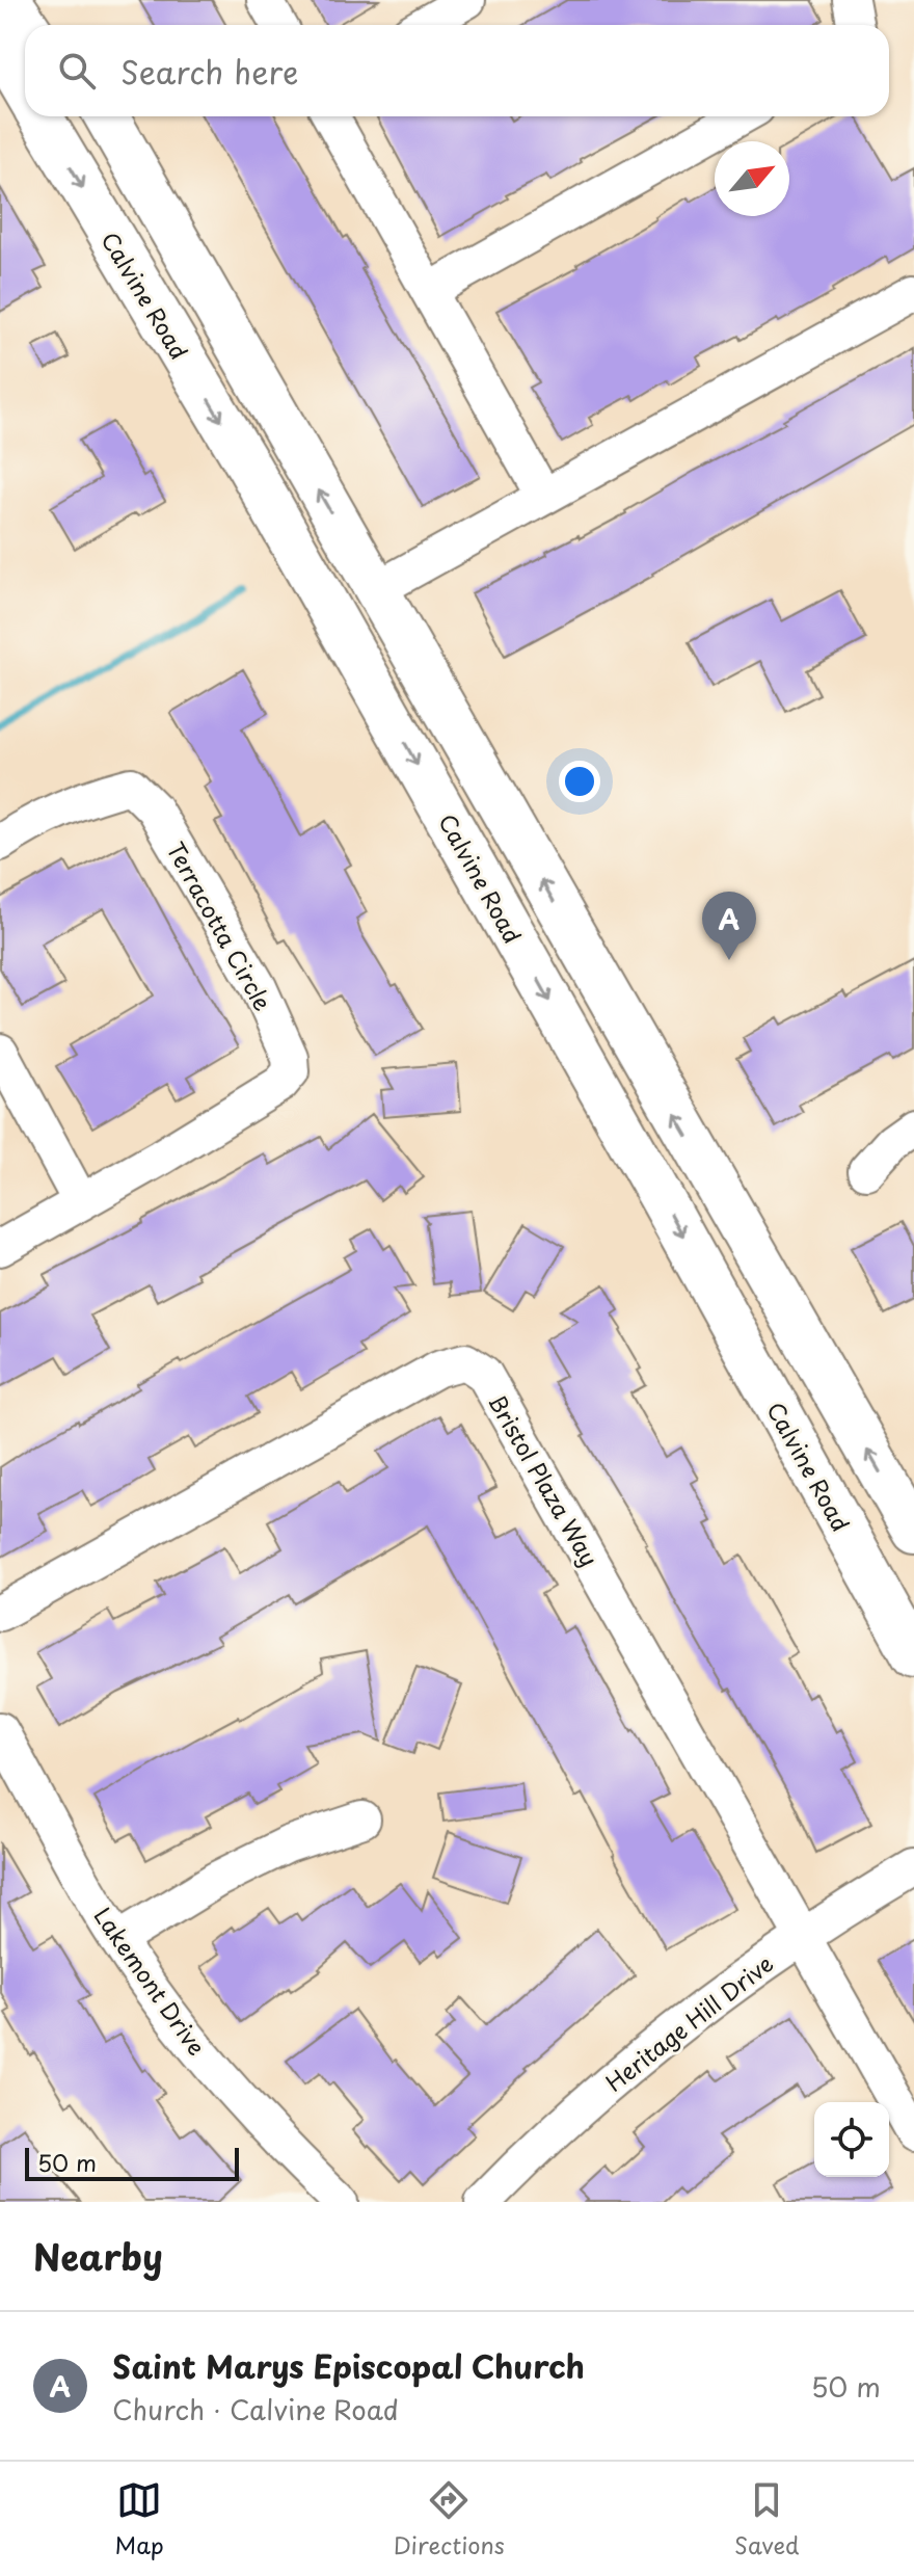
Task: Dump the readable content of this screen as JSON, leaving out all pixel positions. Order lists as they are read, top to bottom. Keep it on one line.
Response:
{"streets":{"main road":["Calvine Road"],"street":["Terracotta Circle","Bristol Plaza Way","Lakemont Drive","Heritage Hill Drive"]},"crossings":[["Bristol Plaza Way","Heritage Hill Drive"]],"scale_bar":"50 m","north":"top right","page":{"search":"Search here","pins":"A","scale":"50 m","heading":"Nearby","list":[{"mark":"A","name":"Saint Marys Episcopal Church","note":"Church · Calvine Road","value":"50 m"}],"nav":["Map","Directions","Saved"]}}
